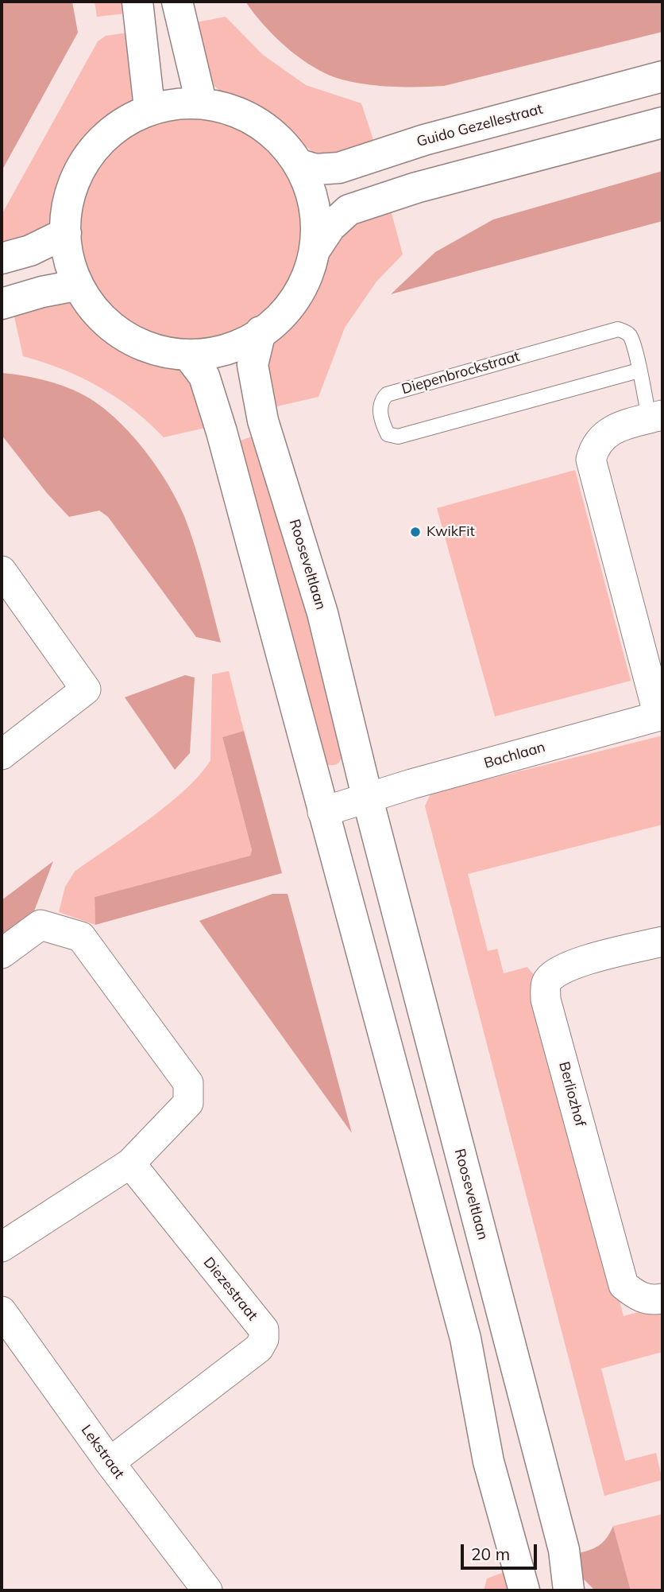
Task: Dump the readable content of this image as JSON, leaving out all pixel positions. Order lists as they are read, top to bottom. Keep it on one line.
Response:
{"streets":{"main road":["Guido Gezellestraat","Rooseveltlaan"],"street":["Diepenbrockstraat","Bachlaan","Berliozhof","Diezestraat","Lekstraat"]},"crossings":[["Diepenbrockstraat","Bachlaan"],["Rooseveltlaan","Bachlaan"],["Diezestraat","Lekstraat"]],"places":["KwikFit"],"scale_bar":"20 m"}
